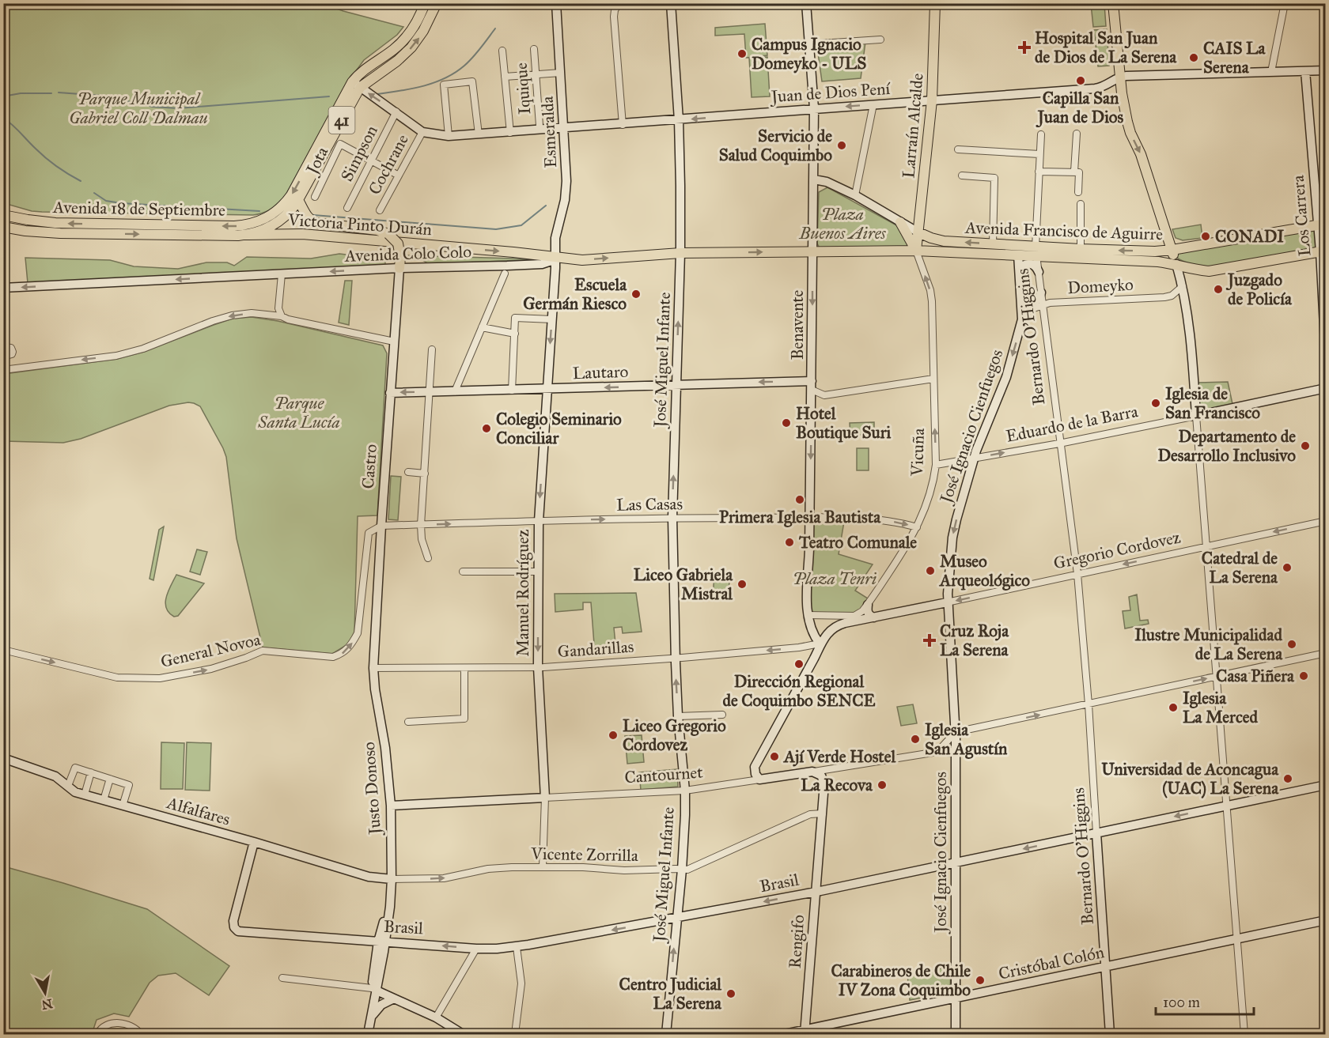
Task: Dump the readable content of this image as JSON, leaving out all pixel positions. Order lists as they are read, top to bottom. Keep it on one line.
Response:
{"streets":{"main road":["41","Larraín Alcalde","Avenida 18 de Septiembre","Victoria Pinto Durán","Avenida Francisco de Aguirre","Avenida Colo Colo"],"street":["Iquique","Juan de Dios Pení","Esmeralda","Simpson","Jota","Cochrane","Los Carrera","Domeyko","Benavente","Bernardo O'Higgins","José Miguel Infante","Lautaro","Eduardo de la Barra","José Ignacio Cienfuegos","Vicuña","Castro","Las Casas","Gregorio Cordovez","Manuel Rodríguez","Gandarillas","General Novoa","Cantournet","Justo Donoso","Alfalfares","Vicente Zorrilla","Brasil","Rengifo","Cristóbal Colón"]},"crossings":[["Juan de Dios Pení","41"],["Juan de Dios Pení","Larraín Alcalde"],["Juan de Dios Pení","Esmeralda"],["Juan de Dios Pení","Simpson"],["Juan de Dios Pení","Cochrane"],["Juan de Dios Pení","Avenida 18 de Septiembre"],["Juan de Dios Pení","Los Carrera"],["Juan de Dios Pení","Benavente"],["Juan de Dios Pení","José Miguel Infante"],["41","Avenida 18 de Septiembre"],["41","Victoria Pinto Durán"],["Larraín Alcalde","Avenida Francisco de Aguirre"],["Larraín Alcalde","Vicuña"],["Esmeralda","Victoria Pinto Durán"],["Esmeralda","Avenida Colo Colo"],["Esmeralda","Manuel Rodríguez"],["Simpson","Jota"],["Jota","Cochrane"],["Avenida 18 de Septiembre","Victoria Pinto Durán"],["Los Carrera","Avenida Francisco de Aguirre"],["Victoria Pinto Durán","Avenida Colo Colo"],["Victoria Pinto Durán","Manuel Rodríguez"],["Avenida Francisco de Aguirre","Avenida Colo Colo"],["Avenida Francisco de Aguirre","Benavente"],["Avenida Francisco de Aguirre","Bernardo O'Higgins"],["Avenida Francisco de Aguirre","José Ignacio Cienfuegos"],["Avenida Francisco de Aguirre","Vicuña"],["Avenida Colo Colo","Benavente"],["Avenida Colo Colo","José Miguel Infante"],["Avenida Colo Colo","Castro"],["Avenida Colo Colo","Manuel Rodríguez"],["Domeyko","Bernardo O'Higgins"],["Benavente","Lautaro"],["Benavente","Vicuña"],["Benavente","Las Casas"],["Benavente","Gregorio Cordovez"],["Benavente","Gandarillas"],["Bernardo O'Higgins","Eduardo de la Barra"],["Bernardo O'Higgins","Gregorio Cordovez"],["Bernardo O'Higgins","Brasil"],["Bernardo O'Higgins","Cristóbal Colón"],["José Miguel Infante","Lautaro"],["José Miguel Infante","Las Casas"],["José Miguel Infante","Gandarillas"],["José Miguel Infante","Cantournet"],["José Miguel Infante","Vicente Zorrilla"],["José Miguel Infante","Brasil"],["Lautaro","Vicuña"],["Lautaro","Castro"],["Lautaro","Manuel Rodríguez"],["Eduardo de la Barra","José Ignacio Cienfuegos"],["Eduardo de la Barra","Vicuña"],["José Ignacio Cienfuegos","Gregorio Cordovez"],["José Ignacio Cienfuegos","Cantournet"],["José Ignacio Cienfuegos","Brasil"],["José Ignacio Cienfuegos","Cristóbal Colón"],["Vicuña","Las Casas"],["Castro","Las Casas"],["Castro","Gandarillas"],["Castro","General Novoa"],["Castro","Justo Donoso"],["Las Casas","Manuel Rodríguez"],["Las Casas","General Novoa"],["Gregorio Cordovez","Gandarillas"],["Manuel Rodríguez","Gandarillas"],["Manuel Rodríguez","Cantournet"],["Manuel Rodríguez","Vicente Zorrilla"],["Gandarillas","Justo Donoso"],["Cantournet","Justo Donoso"],["Cantournet","Rengifo"],["Justo Donoso","Alfalfares"],["Justo Donoso","Vicente Zorrilla"],["Justo Donoso","Brasil"],["Alfalfares","Vicente Zorrilla"],["Alfalfares","Brasil"],["Vicente Zorrilla","Rengifo"],["Brasil","Rengifo"],["Rengifo","Cristóbal Colón"]],"one_way":["Victoria Pinto Durán","Benavente","José Miguel Infante","Lautaro","José Ignacio Cienfuegos","Vicuña","Las Casas","Gregorio Cordovez","Manuel Rodríguez","General Novoa","Brasil"],"parks":["Parque Municipal Gabriel Coll Dalmau","Plaza Buenos Aires","Parque Santa Lucía","Plaza Tenri"],"places":{"health":["Hospital San Juan de Dios de La Serena","Cruz Roja La Serena"],"other":["Campus Ignacio Domeyko - ULS","CAIS La Serena","Capilla San Juan de Dios","Servicio de Salud Coquimbo","CONADI","Juzgado de Policía","Escuela Germán Riesco","Iglesia de San Francisco","Hotel Boutique Suri","Colegio Seminario Conciliar","Departamento de Desarrollo Inclusivo","Primera Iglesia Bautista","Teatro Comunale","Catedral de La Serena","Museo Arqueológico","Liceo Gabriela Mistral","Ilustre Municipalidad de La Serena","Dirección Regional de Coquimbo SENCE","Casa Piñera","Iglesia La Merced","Liceo Gregorio Cordovez","Iglesia San Agustín","Ají Verde Hostel","Universidad de Aconcagua (UAC) La Serena","La Recova","Carabineros de Chile IV Zona Coquimbo","Centro Judicial La Serena"]},"scale_bar":"100 m","north":"bottom"}
